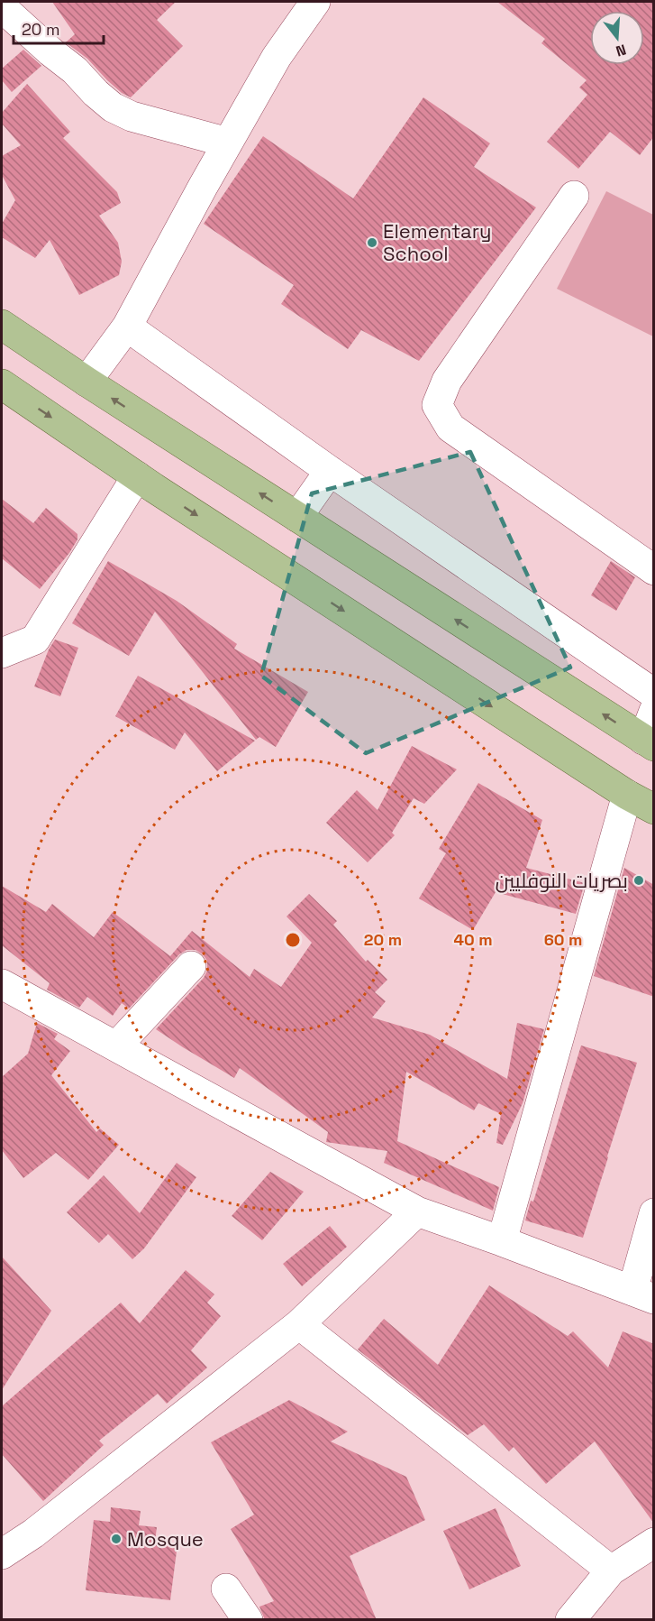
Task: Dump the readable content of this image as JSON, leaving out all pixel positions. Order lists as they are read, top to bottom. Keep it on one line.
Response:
{"places":["Elementary School","بصريات النوفليين","Mosque"],"scale_bar":"20 m","north":"bottom","rings":["20 m","40 m","60 m"]}
